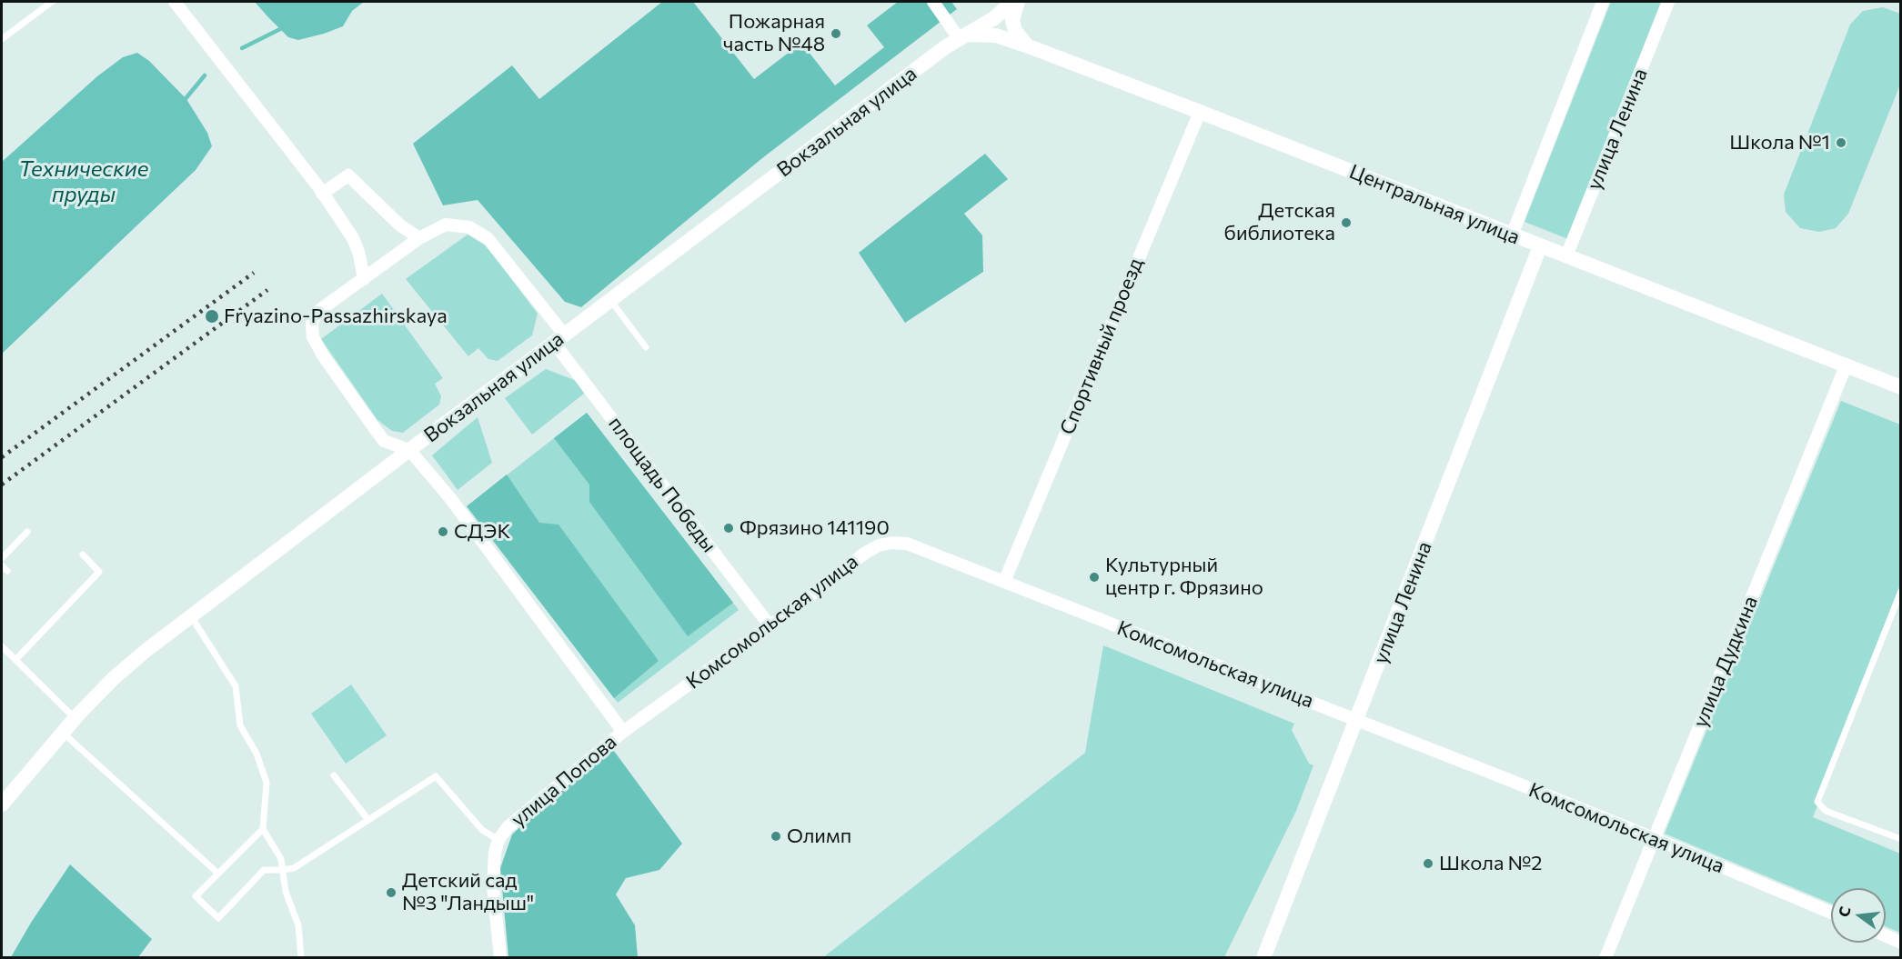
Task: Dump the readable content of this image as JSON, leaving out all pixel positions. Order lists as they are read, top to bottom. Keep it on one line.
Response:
{"streets":{"street":["Вокзальная улица","улица Ленина","Центральная улица","Спортивный проезд","площадь Победы","Комсомольская улица","улица Дудкина","улица Попова"]},"crossings":[["Вокзальная улица","Центральная улица"],["Вокзальная улица","площадь Победы"],["улица Ленина","Центральная улица"],["улица Ленина","Комсомольская улица"],["Центральная улица","Спортивный проезд"],["Центральная улица","улица Дудкина"],["Спортивный проезд","Комсомольская улица"],["площадь Победы","Комсомольская улица"],["Комсомольская улица","улица Дудкина"],["Комсомольская улица","улица Попова"]],"water":["Технические пруды"],"places":["Пожарная часть №48","Школа №1","Детская библиотека","Fryazino-Passazhirskaya","Фрязино 141190","СДЭК","Культурный центр г. Фрязино","Олимп","Школа №2","Детский сад №3 \"Ландыш\""],"north":"left"}
